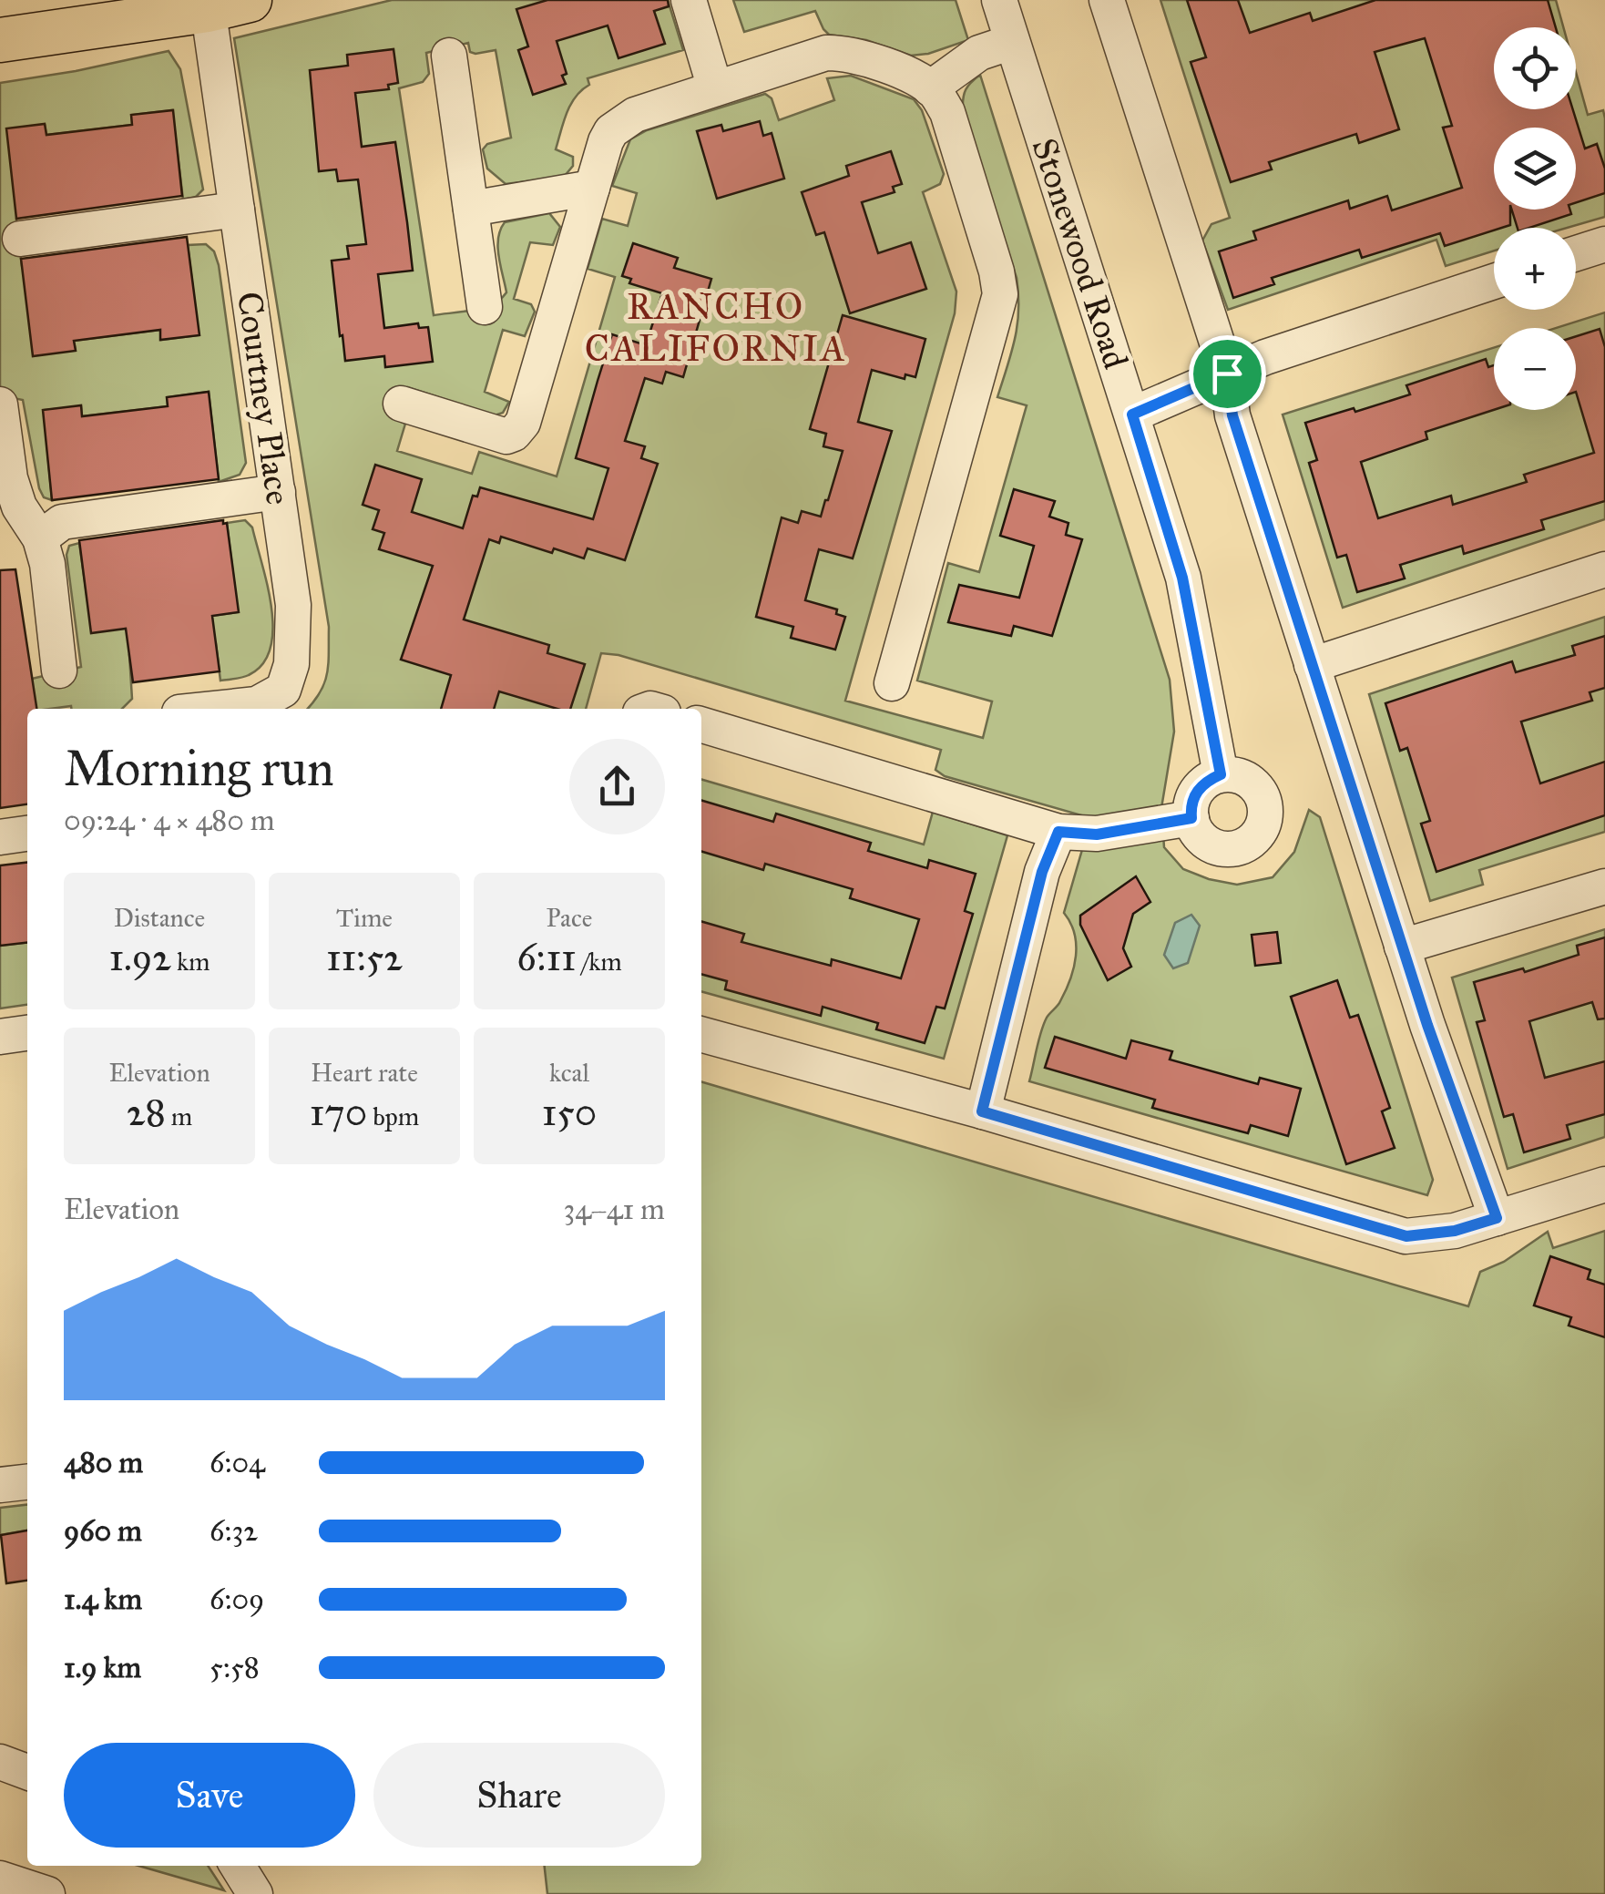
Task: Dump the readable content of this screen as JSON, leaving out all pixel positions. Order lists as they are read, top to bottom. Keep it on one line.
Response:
{"streets":{"street":["Stonewood Road","Courtney Place"]},"districts":["RANCHO CALIFORNIA"],"page":{"map_buttons":["+","−"],"heading":["Morning run","09:24 · 4 × 480 m"],"stats":[["Distance","1.92 km"],["Time","11:52"],["Pace","6:11 /km"],["Elevation","28 m"],["Heart rate","170 bpm"],["kcal","150"]],"chart":["Elevation","34–41 m"],"list":[{"name":"480 m","note":"6:04"},{"name":"960 m","note":"6:32"},{"name":"1.4 km","note":"6:09"},{"name":"1.9 km","note":"5:58"}],"buttons":["Save","Share"]}}
